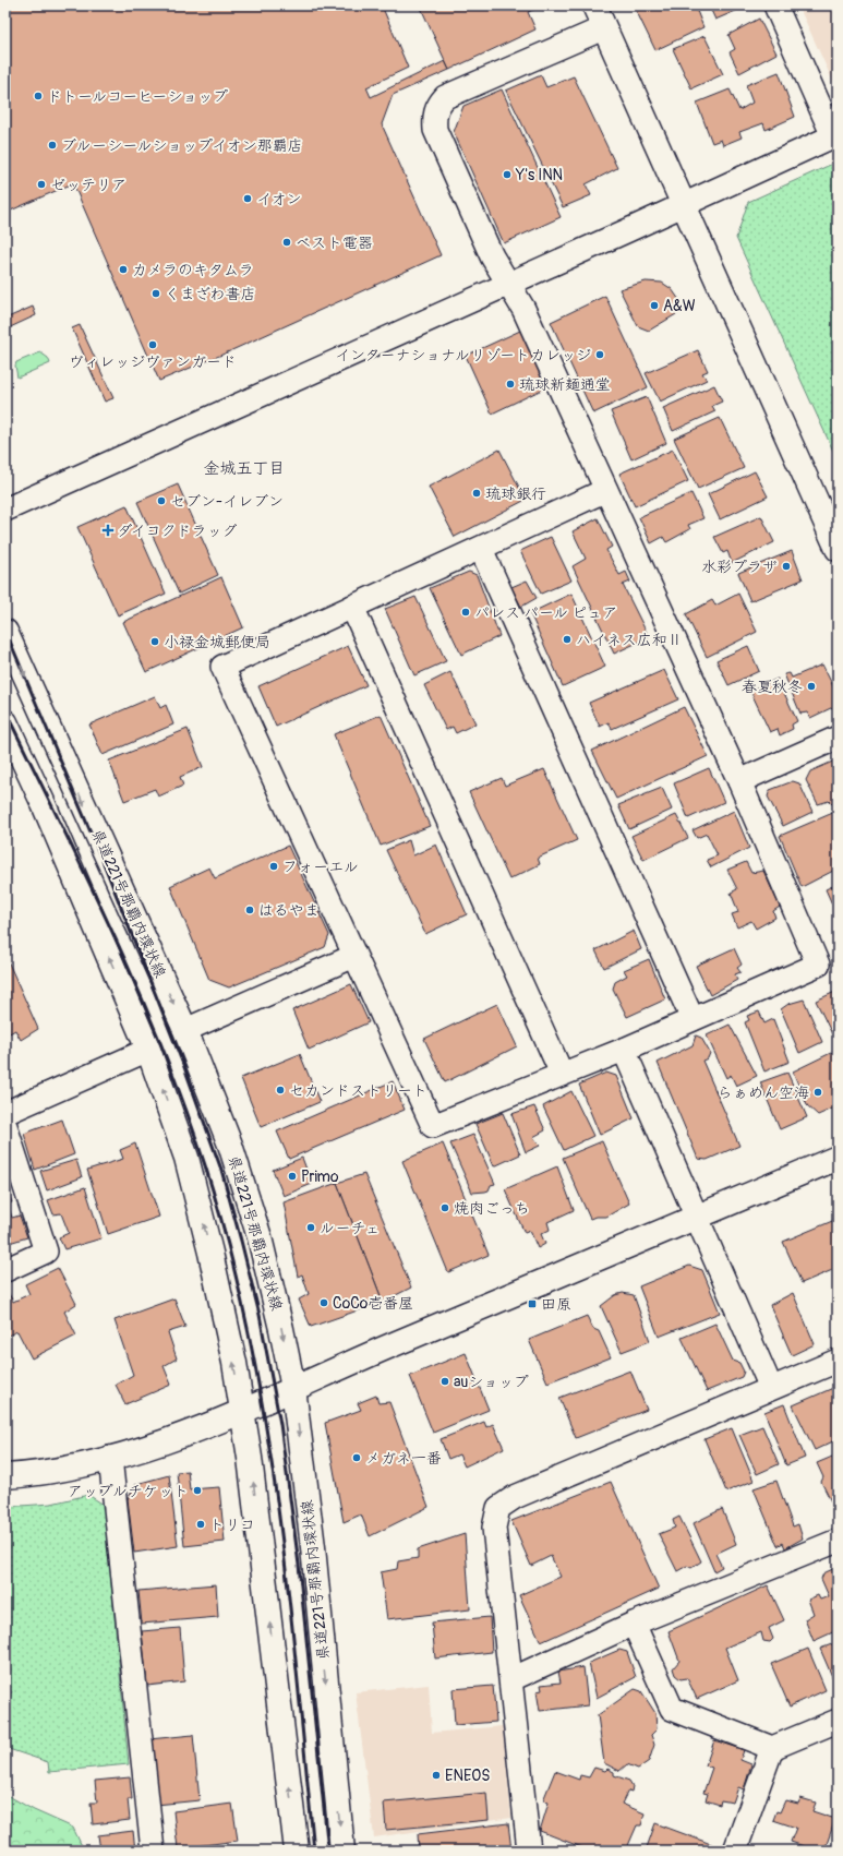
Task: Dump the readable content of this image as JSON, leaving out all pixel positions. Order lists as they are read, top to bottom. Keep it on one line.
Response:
{"streets":{"main road":["県道221号那覇内環状線"]},"districts":["金城五丁目"],"places":{"other":["ドトールコーヒーショップ","ブルーシールショップイオン那覇店","Y's INN","ゼッテリア","イオン","ベスト電器","カメラのキタムラ","くまざわ書店","A&W","ヴィレッジヴァンガード","インターナショナルリゾートカレッジ","琉球新麺通堂","琉球銀行","セブン-イレブン","水彩プラザ","パレス パール ピュア","ハイネス広和Ⅱ","小禄金城郵便局","春夏秋冬","フォーエル","はるやま","セカンドストリート","らぁめん空海","Primo","焼肉ごっち","ルーチェ","CoCo壱番屋","auショップ","メガネ一番","アップルチケット","トリコ","ENEOS"],"health":["ダイコクドラッグ"],"transit":["田原"]}}
